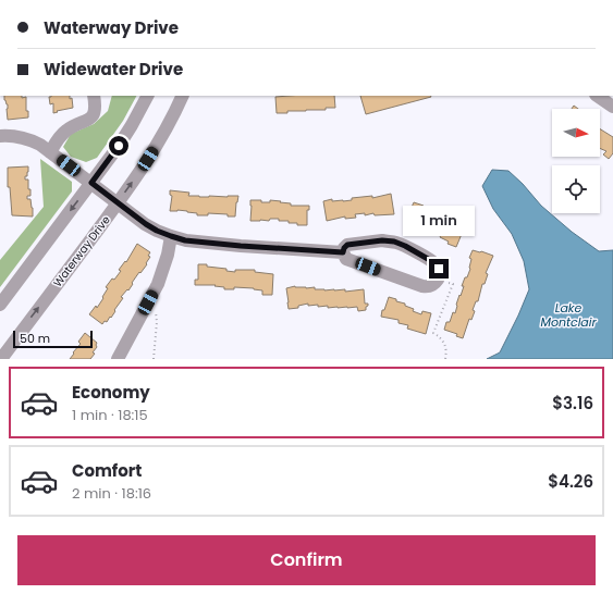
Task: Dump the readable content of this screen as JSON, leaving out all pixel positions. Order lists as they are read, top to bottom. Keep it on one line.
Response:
{"streets":{"street":["Waterway Drive"]},"water":["Lake Montclair"],"scale_bar":"50 m","north":"right","page":{"banner":["Waterway Drive","Widewater Drive"],"bubble":"1 min","scale":"50 m","list":[{"name":"Economy","note":"1 min · 18:15","value":"$3.16"},{"name":"Comfort","note":"2 min · 18:16","value":"$4.26"}],"buttons":"Confirm"}}
